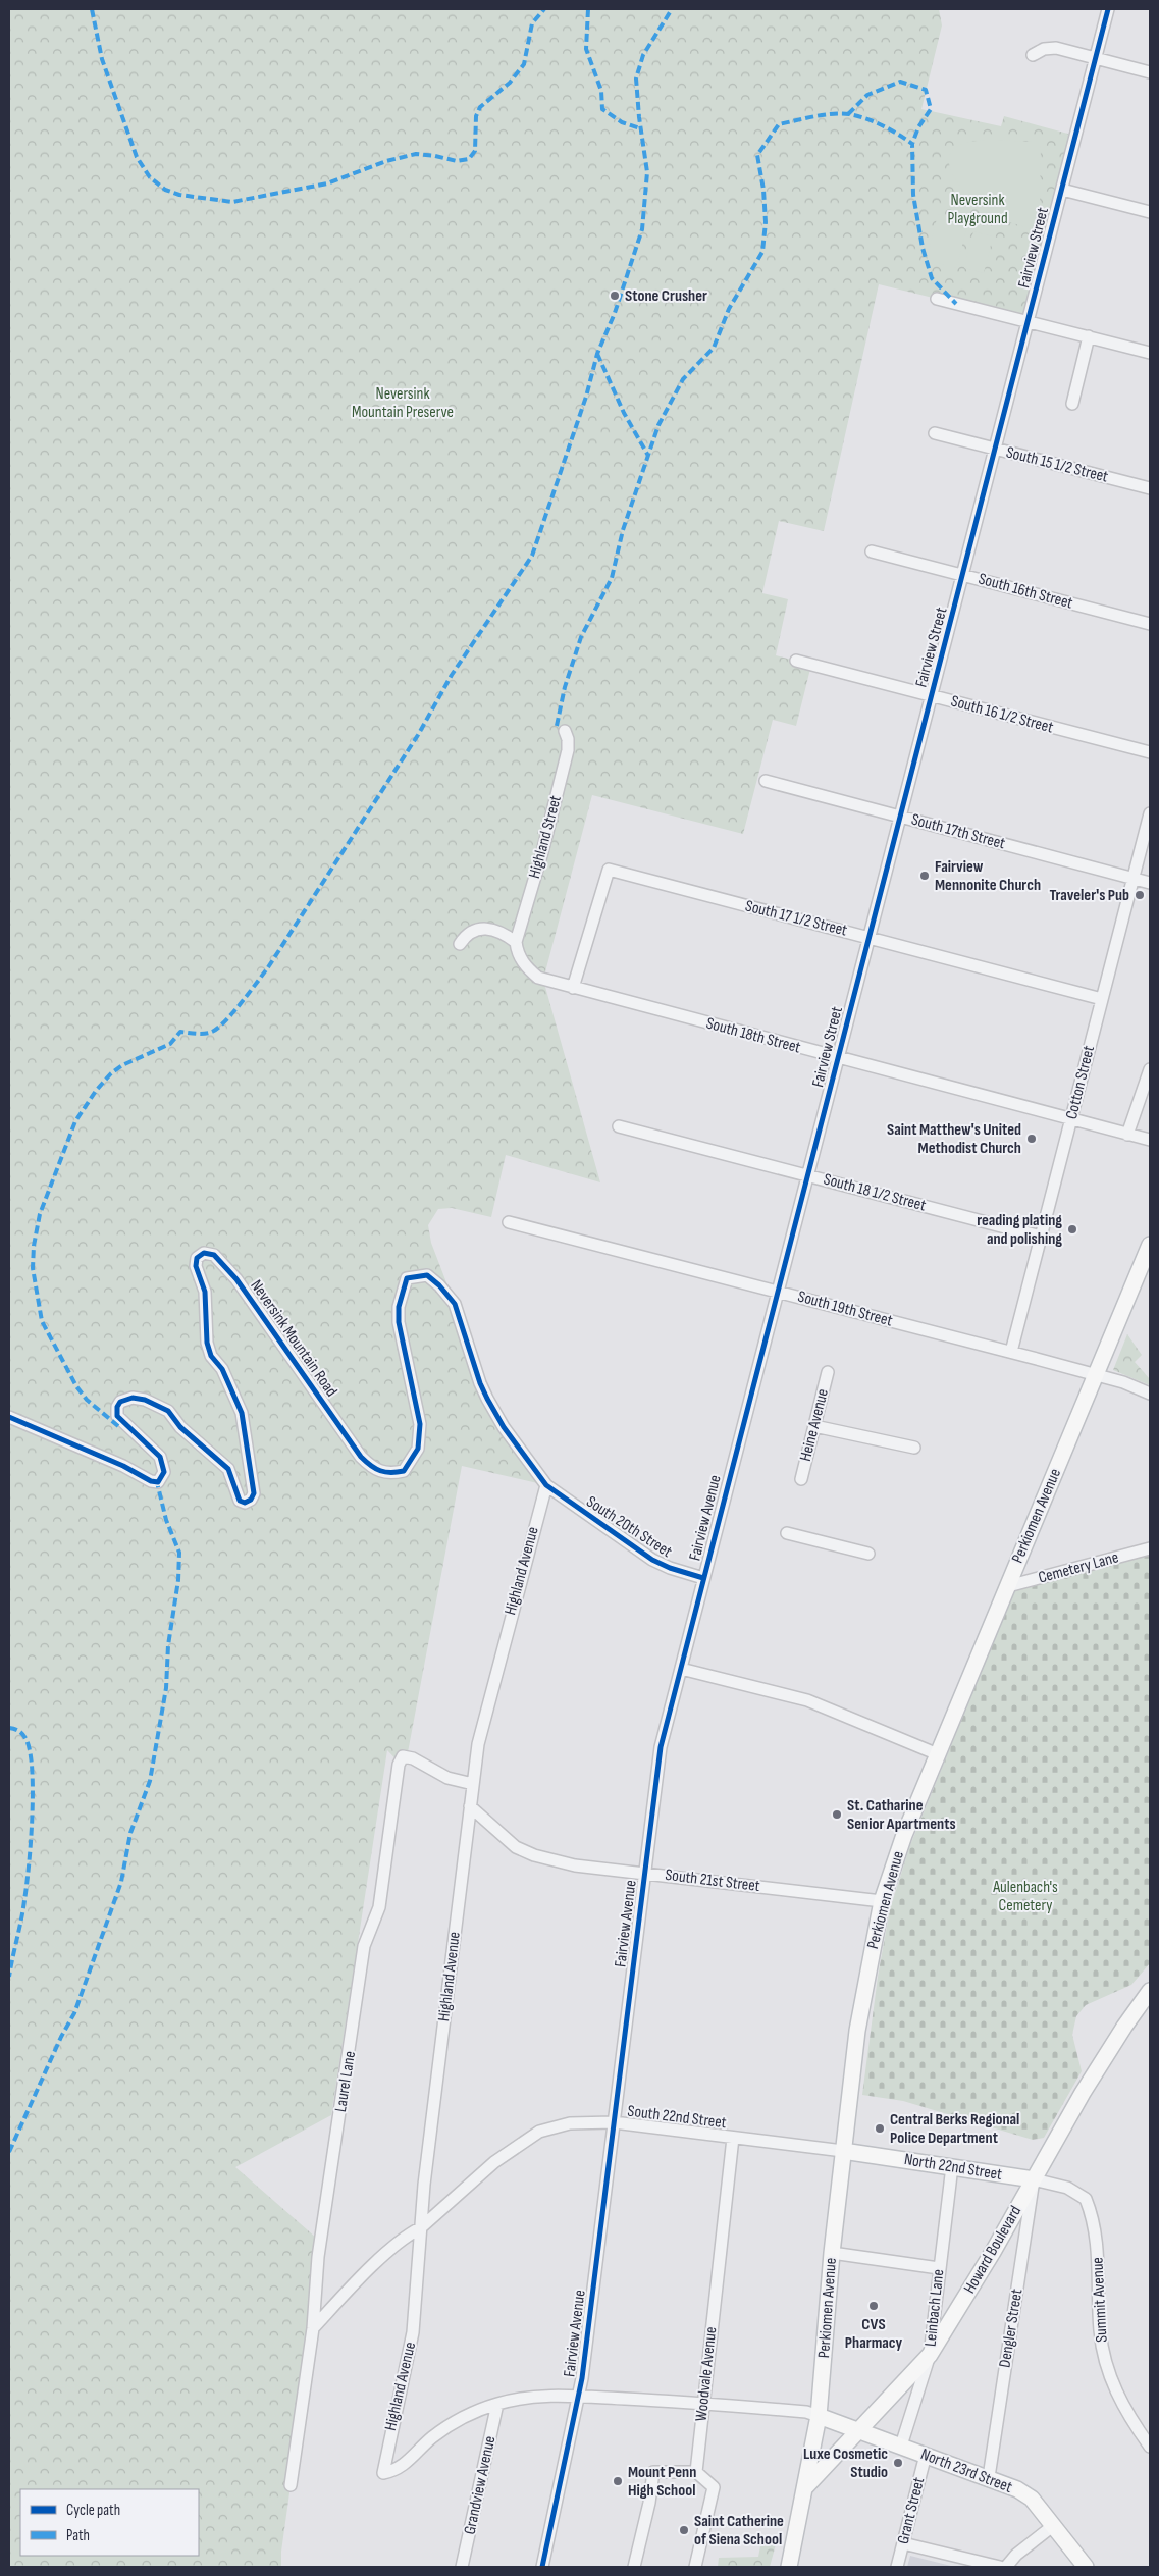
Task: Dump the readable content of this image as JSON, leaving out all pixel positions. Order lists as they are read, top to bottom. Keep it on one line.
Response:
{"streets":{"main road":["Perkiomen Avenue","North 22nd Street","Howard Boulevard","North 23rd Street"],"street":["Fairview Street","South 15 1/2 Street","South 16th Street","South 16 1/2 Street","South 17th Street","Highland Street","South 17 1/2 Street","South 18th Street","Cotton Street","South 18 1/2 Street","South 19th Street","Neversink Mountain Road","Heine Avenue","Fairview Avenue","South 20th Street","Cemetery Lane","Highland Avenue","South 21st Street","Laurel Lane","South 22nd Street","Summit Avenue","Leinbach Lane","Dengler Street","Woodvale Avenue","Grandview Avenue","Grant Street"]},"crossings":[["Fairview Street","South 15 1/2 Street"],["Fairview Street","South 16th Street"],["Fairview Street","South 16 1/2 Street"],["Fairview Street","South 17th Street"],["Fairview Street","South 17 1/2 Street"],["Fairview Street","South 18th Street"],["Fairview Street","South 18 1/2 Street"],["Fairview Street","South 19th Street"],["Fairview Street","Fairview Avenue"],["South 17th Street","Cotton Street"],["Highland Street","South 18th Street"],["South 17 1/2 Street","South 18th Street"],["South 17 1/2 Street","Cotton Street"],["South 18th Street","Cotton Street"],["Cotton Street","South 18 1/2 Street"],["Cotton Street","South 19th Street"],["South 19th Street","Perkiomen Avenue"],["South 19th Street","Fairview Avenue"],["Neversink Mountain Road","South 20th Street"],["Neversink Mountain Road","Highland Avenue"],["Perkiomen Avenue","Cemetery Lane"],["Perkiomen Avenue","South 21st Street"],["Perkiomen Avenue","South 22nd Street"],["Perkiomen Avenue","North 22nd Street"],["Perkiomen Avenue","Howard Boulevard"],["Perkiomen Avenue","North 23rd Street"],["Fairview Avenue","South 20th Street"],["Fairview Avenue","South 21st Street"],["Fairview Avenue","South 22nd Street"],["South 20th Street","Highland Avenue"],["Highland Avenue","South 21st Street"],["Highland Avenue","Laurel Lane"],["Highland Avenue","South 22nd Street"],["Highland Avenue","Grandview Avenue"],["Laurel Lane","South 22nd Street"],["South 22nd Street","North 22nd Street"],["South 22nd Street","Woodvale Avenue"],["North 22nd Street","Howard Boulevard"],["North 22nd Street","Summit Avenue"],["North 22nd Street","Leinbach Lane"],["North 22nd Street","Dengler Street"],["Howard Boulevard","Summit Avenue"],["Howard Boulevard","Leinbach Lane"],["Howard Boulevard","Dengler Street"],["Howard Boulevard","North 23rd Street"],["Summit Avenue","Dengler Street"],["Leinbach Lane","North 23rd Street"],["Dengler Street","North 23rd Street"],["North 23rd Street","Grant Street"]],"parks":["Neversink Playground","Neversink Mountain Preserve","Aulenbach's Cemetery"],"places":["Stone Crusher","Fairview Mennonite Church","Traveler's Pub","Saint Matthew's United Methodist Church","reading plating and polishing","St. Catharine Senior Apartments","Central Berks Regional Police Department","CVS Pharmacy","Luxe Cosmetic Studio","Mount Penn High School","Saint Catherine of Siena School"],"legend":["Cycle path","Path"]}
